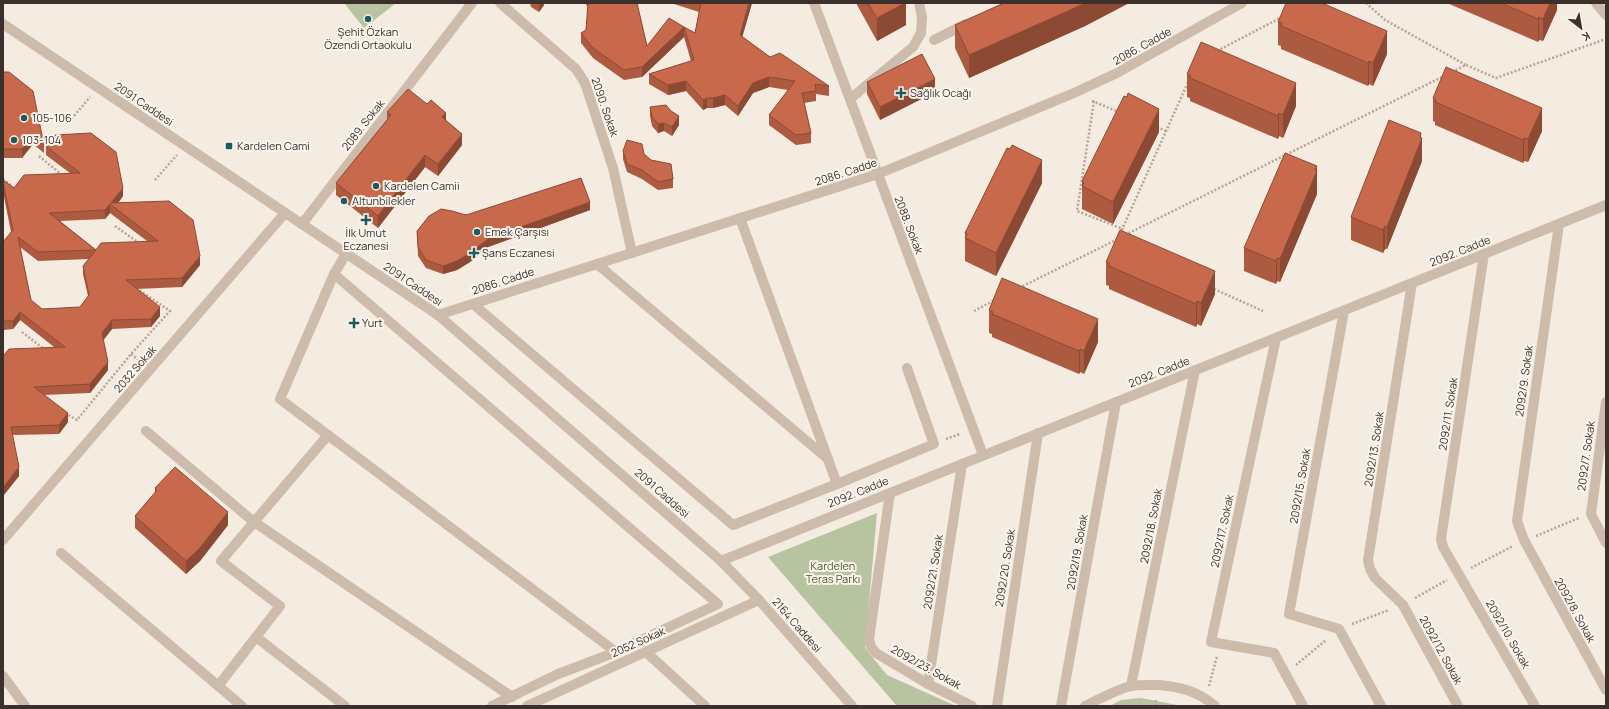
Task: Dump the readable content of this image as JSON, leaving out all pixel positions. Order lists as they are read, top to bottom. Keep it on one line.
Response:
{"streets":{"street":["2086. Cadde","2091 Caddesi","2090. Sokak","2089. Sokak","2088. Sokak","2092. Cadde","2032 Sokak","2092/9. Sokak","2092/11. Sokak","2092/13. Sokak","2092/7. Sokak","2092/15. Sokak","2092/18. Sokak","2092/17. Sokak","2092/19. Sokak","2092/20. Sokak","2092/21. Sokak","2092/8. Sokak","2164 Caddesi","2092/10. Sokak","2052 Sokak","2092/12. Sokak","2092/23. Sokak"]},"crossings":[["2086. Cadde","2091 Caddesi"],["2086. Cadde","2090. Sokak"],["2086. Cadde","2088. Sokak"],["2091 Caddesi","2089. Sokak"],["2091 Caddesi","2092. Cadde"],["2091 Caddesi","2032 Sokak"],["2091 Caddesi","2164 Caddesi"],["2088. Sokak","2092. Cadde"],["2092. Cadde","2092/9. Sokak"],["2092. Cadde","2092/11. Sokak"],["2092. Cadde","2092/13. Sokak"],["2092. Cadde","2092/15. Sokak"],["2092. Cadde","2092/18. Sokak"],["2092. Cadde","2092/17. Sokak"],["2092. Cadde","2092/19. Sokak"],["2092. Cadde","2092/20. Sokak"],["2092. Cadde","2092/21. Sokak"],["2092. Cadde","2164 Caddesi"],["2092. Cadde","2092/23. Sokak"],["2092/9. Sokak","2092/8. Sokak"],["2092/11. Sokak","2092/10. Sokak"],["2092/13. Sokak","2092/12. Sokak"],["2092/21. Sokak","2092/23. Sokak"],["2164 Caddesi","2052 Sokak"]],"parks":["Kardelen Teras Parkı"],"places":{"other":["Şehit Özkan Özendi Ortaokulu","105-106","103-104","Kardelen Camii","Altunbilekler","Emek Çarşısı"],"health":["Sağlık Ocağı","İlk Umut Eczanesi","Şans Eczanesi","Yurt"],"transit":["Kardelen Cami"]},"north":"bottom right"}
